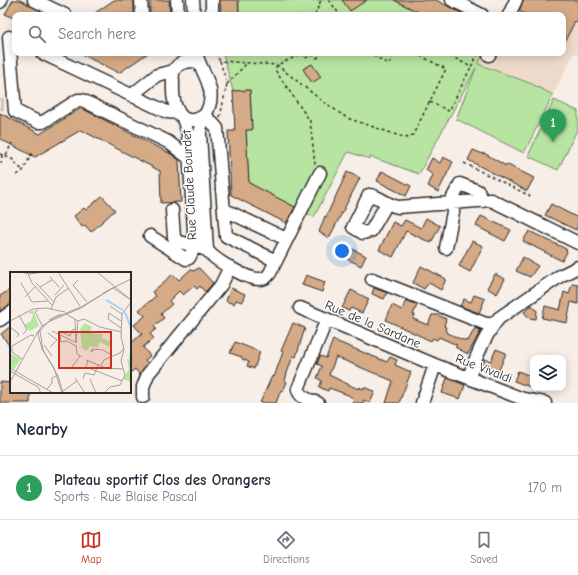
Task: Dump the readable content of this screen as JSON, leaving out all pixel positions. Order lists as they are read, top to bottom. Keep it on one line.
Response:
{"streets":{"street":["Rue Claude Bourdet","Rue de la Sardane","Rue Vivaldi"]},"crossings":[["Rue de la Sardane","Rue Vivaldi"]],"page":{"search":"Search here","pins":"1","heading":"Nearby","list":[{"mark":"1","name":"Plateau sportif Clos des Orangers","note":"Sports · Rue Blaise Pascal","value":"170 m"}],"nav":["Map","Directions","Saved"]}}
